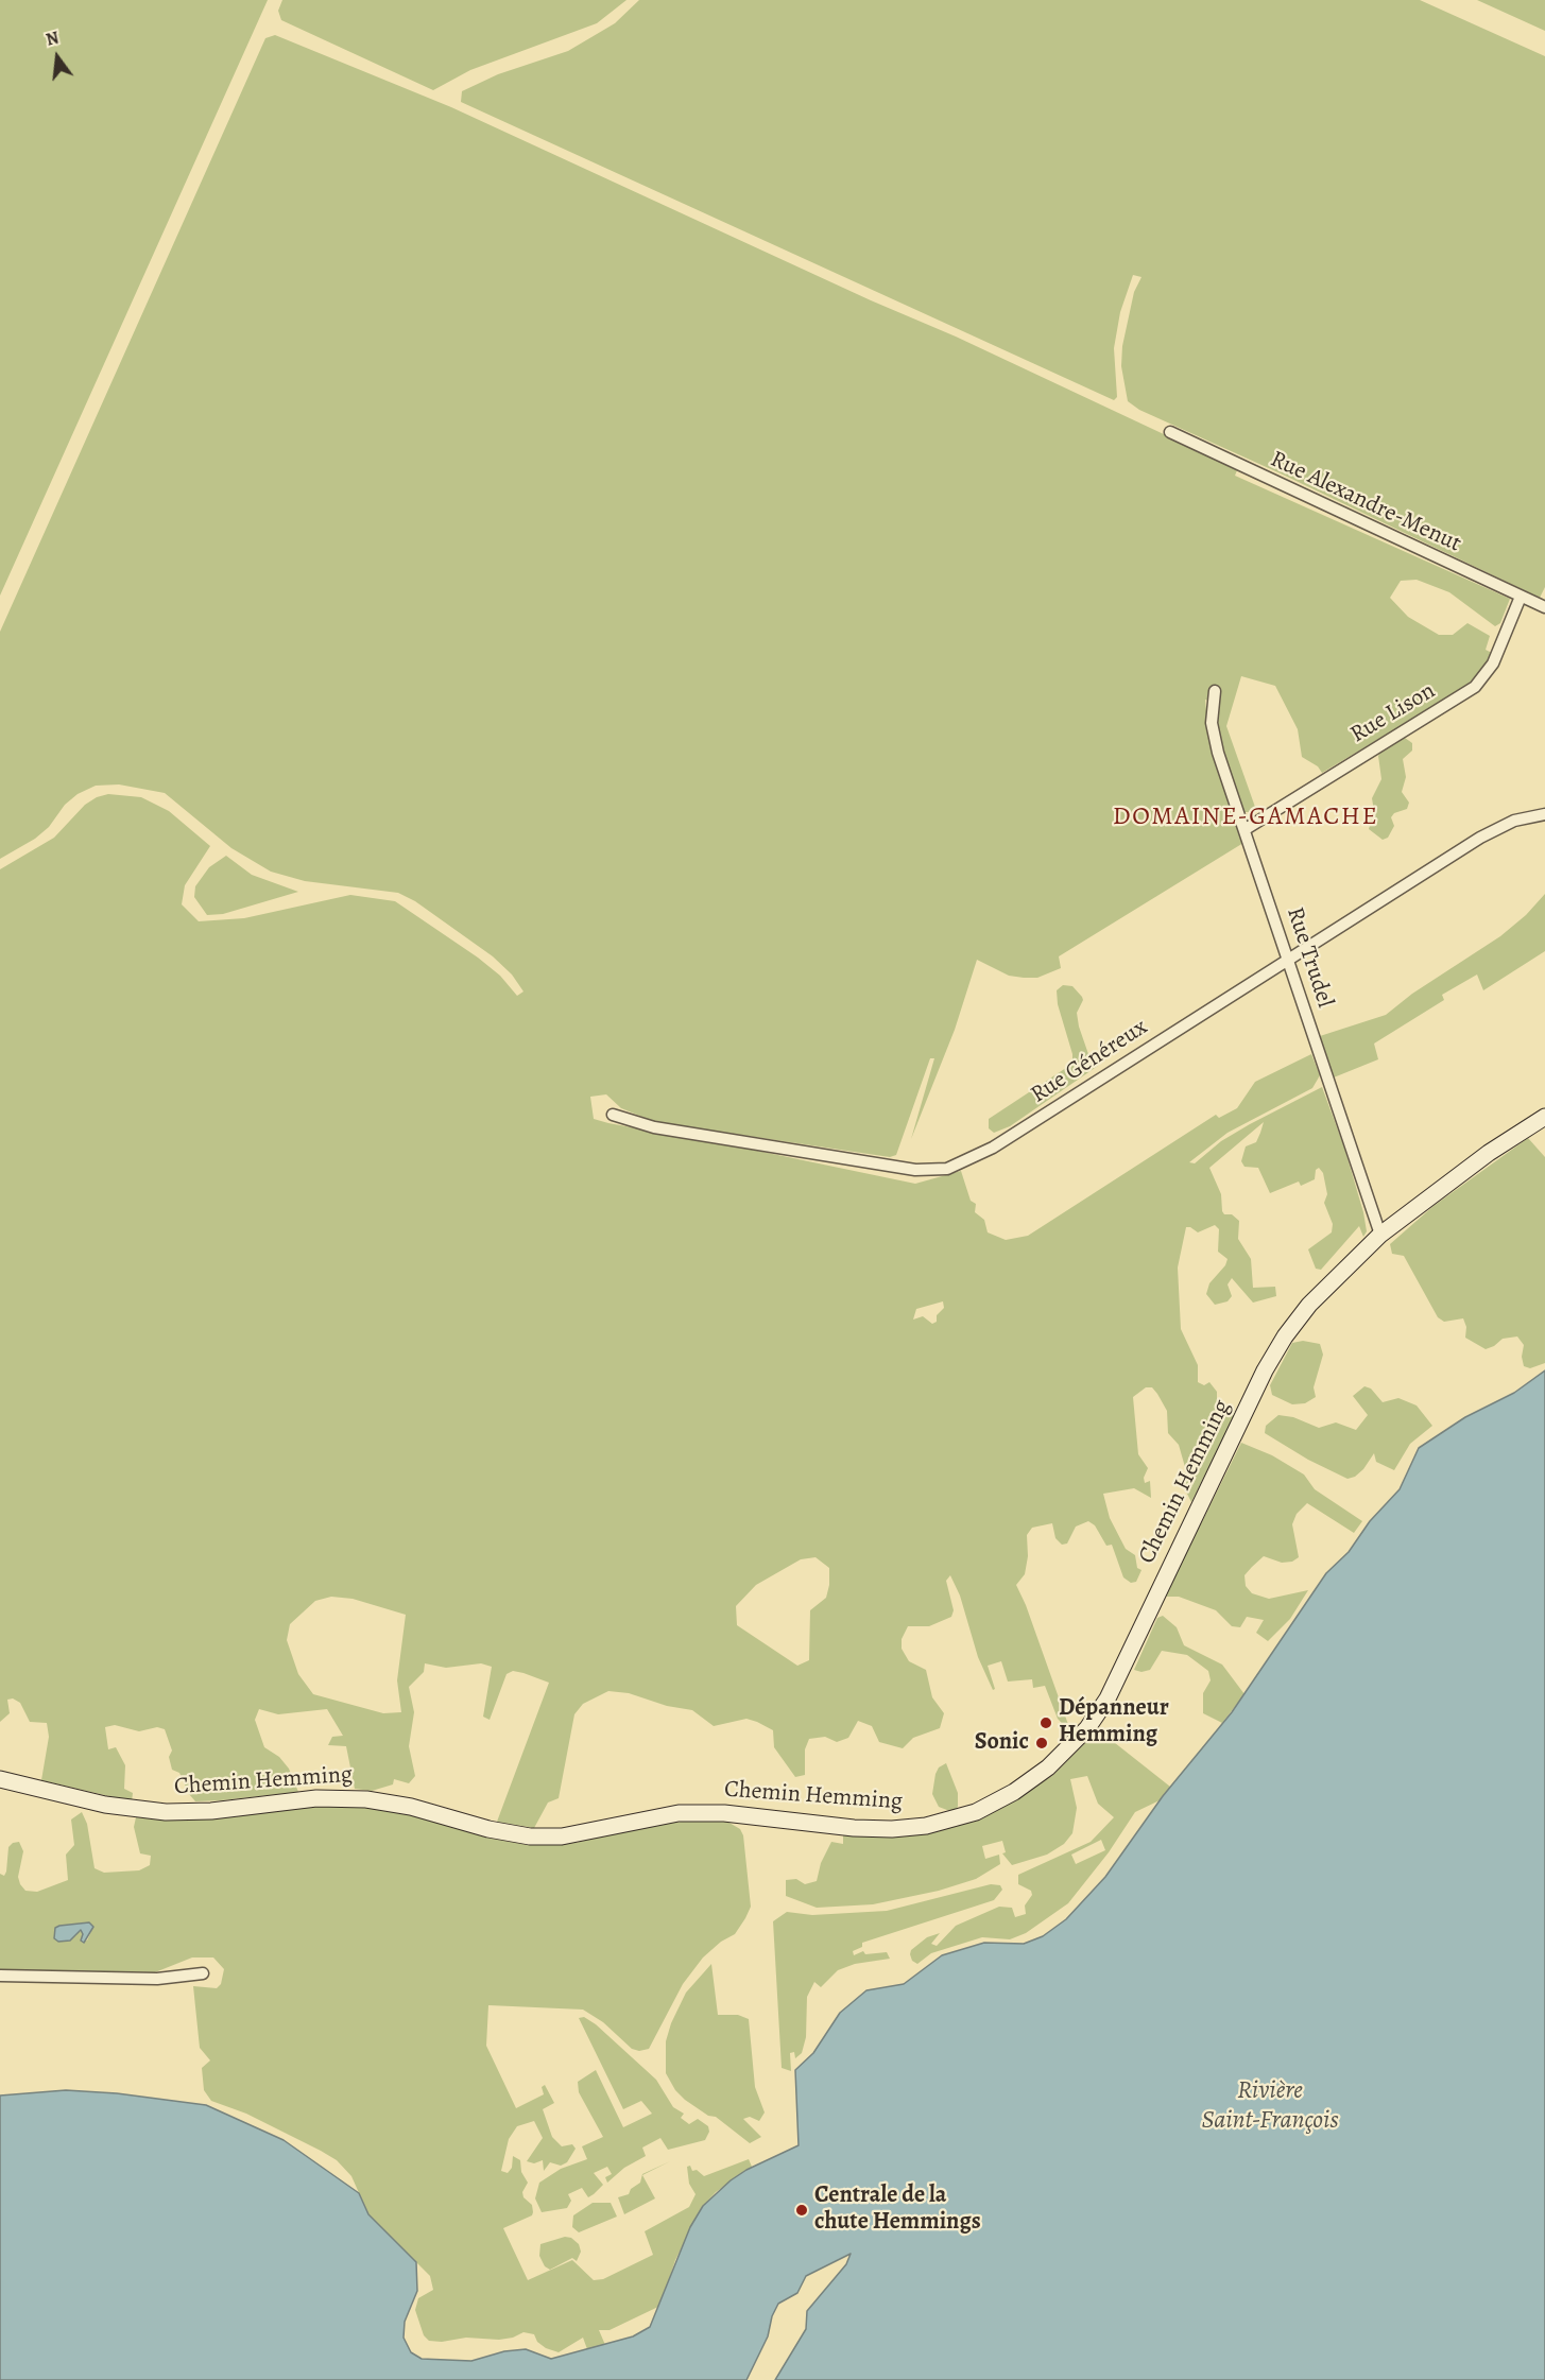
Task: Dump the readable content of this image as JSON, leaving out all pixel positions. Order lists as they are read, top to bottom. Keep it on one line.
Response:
{"streets":{"street":["Rue Alexandre-Menut","Rue Lison","Rue Trudel","Rue Généreux","Chemin Hemming"]},"crossings":[["Rue Alexandre-Menut","Rue Lison"],["Rue Lison","Rue Trudel"],["Rue Trudel","Rue Généreux"],["Rue Trudel","Chemin Hemming"]],"districts":["DOMAINE-GAMACHE"],"water":["Rivière Saint-François"],"places":["Dépanneur Hemming","Sonic","Centrale de la chute Hemmings"],"north":"top"}
